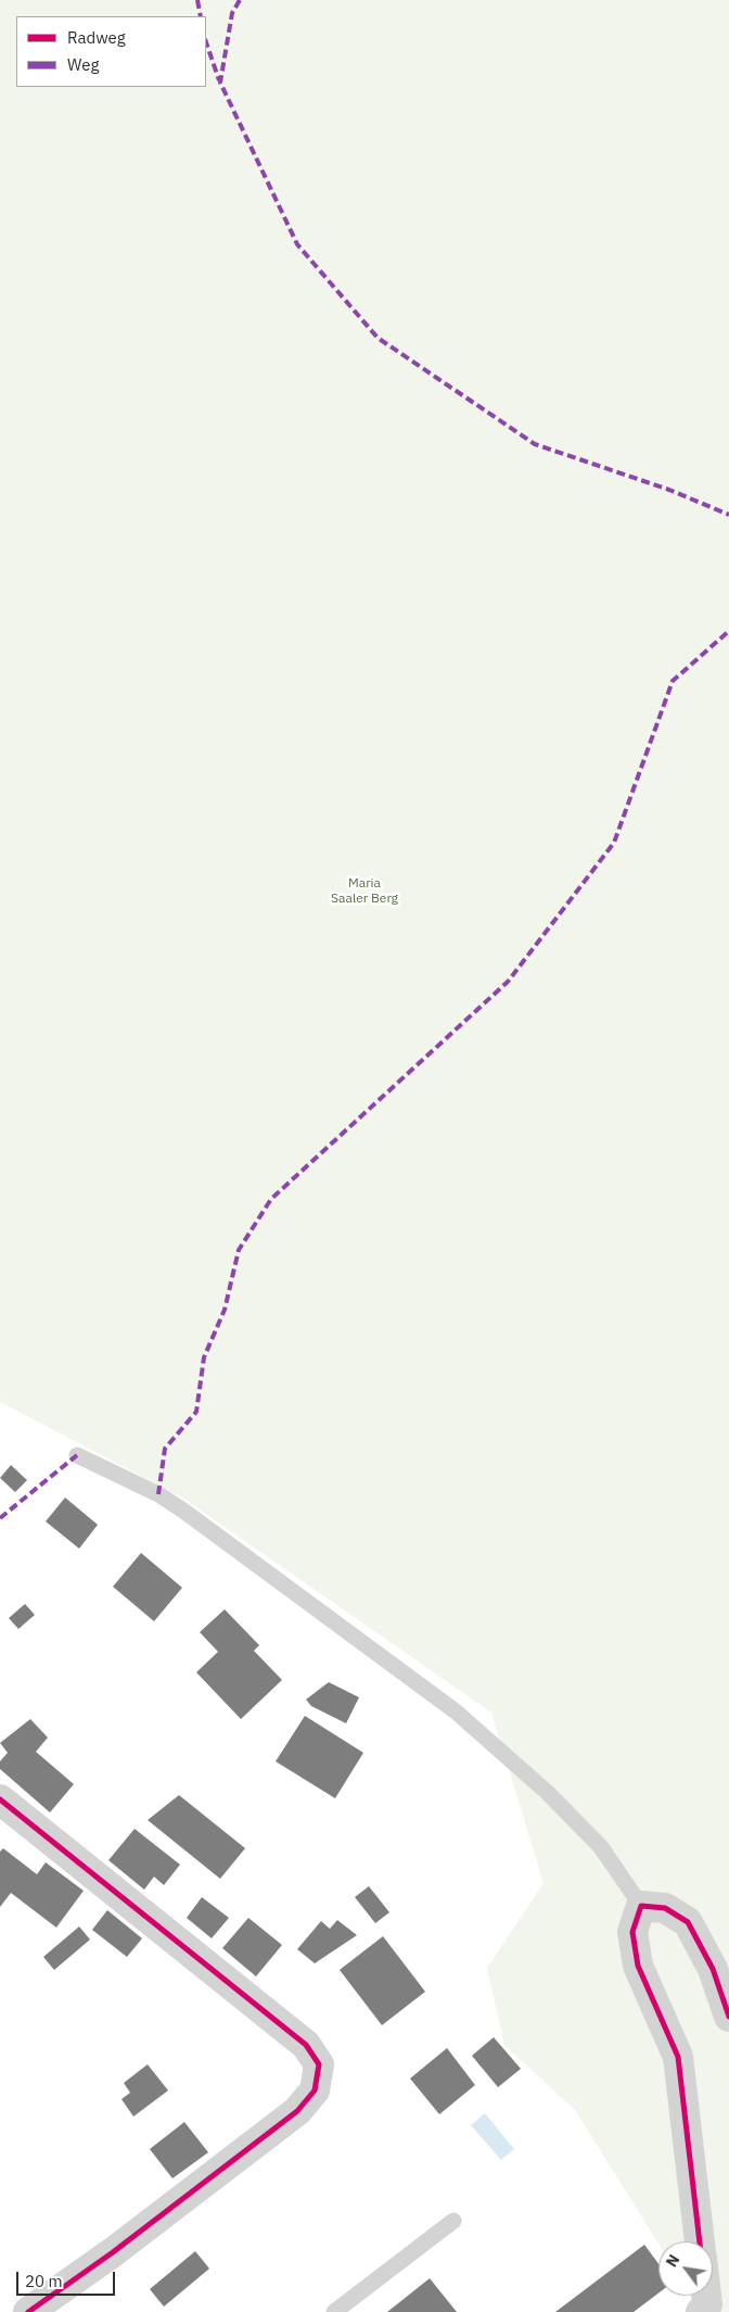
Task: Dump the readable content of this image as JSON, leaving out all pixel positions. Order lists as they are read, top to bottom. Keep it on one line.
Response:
{"parks":["Maria Saaler Berg"],"legend":["Radweg","Weg"],"scale_bar":"20 m","north":"top left"}
